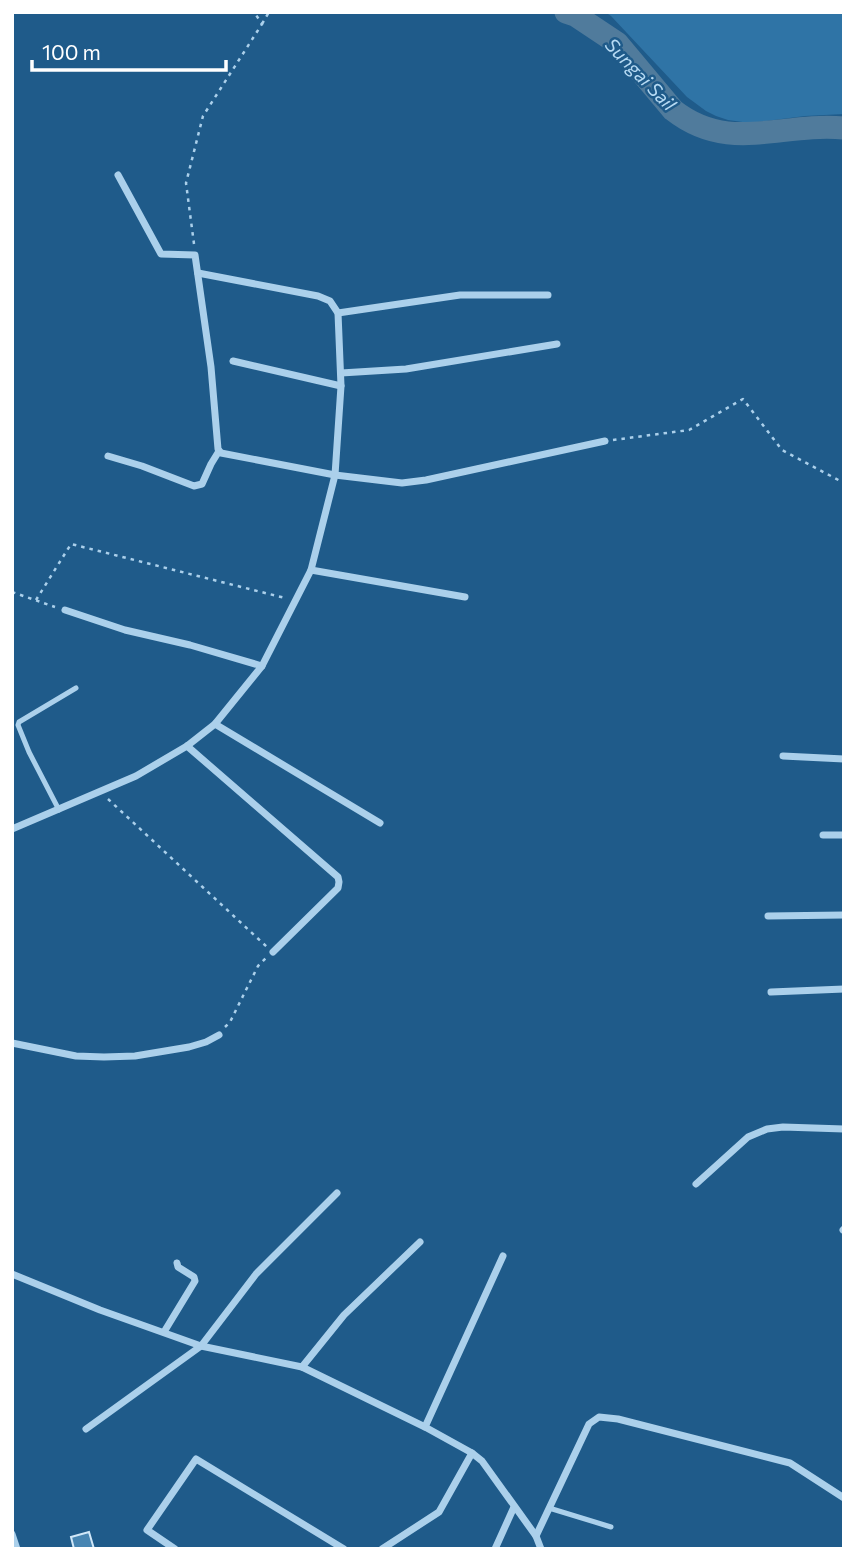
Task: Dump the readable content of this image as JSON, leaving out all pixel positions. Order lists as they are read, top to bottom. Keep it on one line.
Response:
{"water":["Sungai Sail"],"scale_bar":"100 m"}
